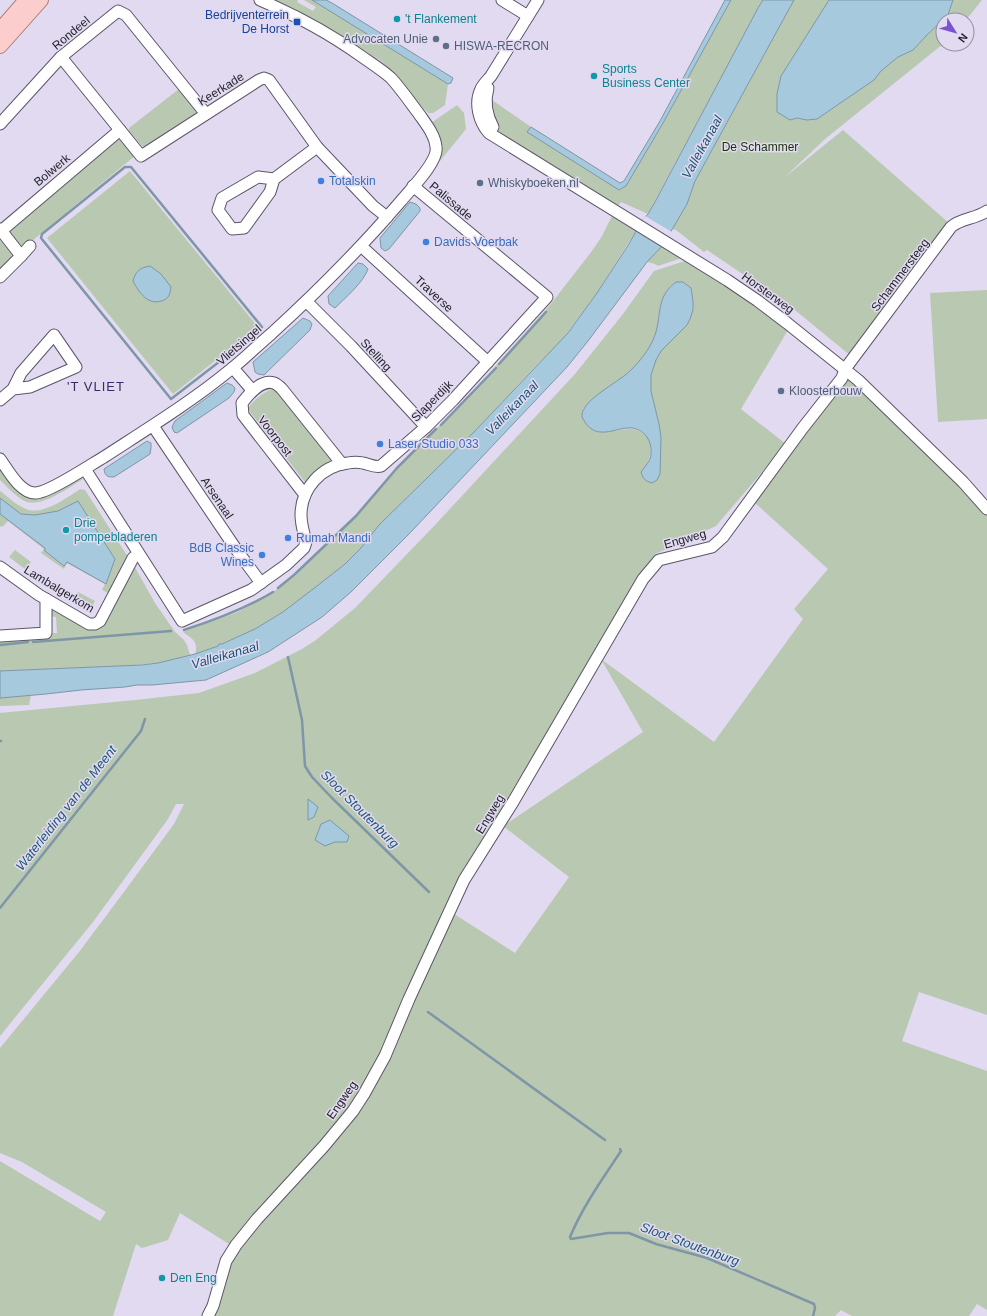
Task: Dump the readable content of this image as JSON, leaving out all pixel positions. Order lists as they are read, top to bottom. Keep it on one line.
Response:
{"streets":{"street":["Rondeel","Keerkade","Bolwerk","Palissade","Schammersteeg","Horsterweg","Traverse","Vlietsingel","Stelling","Slaperdijk","Voorpost","Arsenaal","Engweg","Lambalgerkom"]},"crossings":[["Rondeel","Keerkade"],["Keerkade","Bolwerk"],["Keerkade","Vlietsingel"],["Palissade","Vlietsingel"],["Palissade","Slaperdijk"],["Schammersteeg","Horsterweg"],["Schammersteeg","Engweg"],["Horsterweg","Engweg"],["Traverse","Vlietsingel"],["Traverse","Slaperdijk"],["Vlietsingel","Stelling"],["Vlietsingel","Arsenaal"],["Stelling","Slaperdijk"],["Slaperdijk","Voorpost"],["Slaperdijk","Arsenaal"],["Slaperdijk","Lambalgerkom"]],"districts":["'T VLIET"],"water":["Valleikanaal","Waterleiding van de Meent","Sloot Stoutenburg"],"parks":["De Schammer"],"places":{"other":["'t Flankement","Advocaten Unie","HISWA-RECRON","Sports Business Center","Totalskin","Whiskyboeken.nl","Davids Voerbak","Kloosterbouw","Laser Studio 033","Drie pompebladeren","Rumah Mandi","BdB Classic Wines","Den Eng"],"transit":["Bedrijventerrein De Horst"]},"north":"bottom right"}
